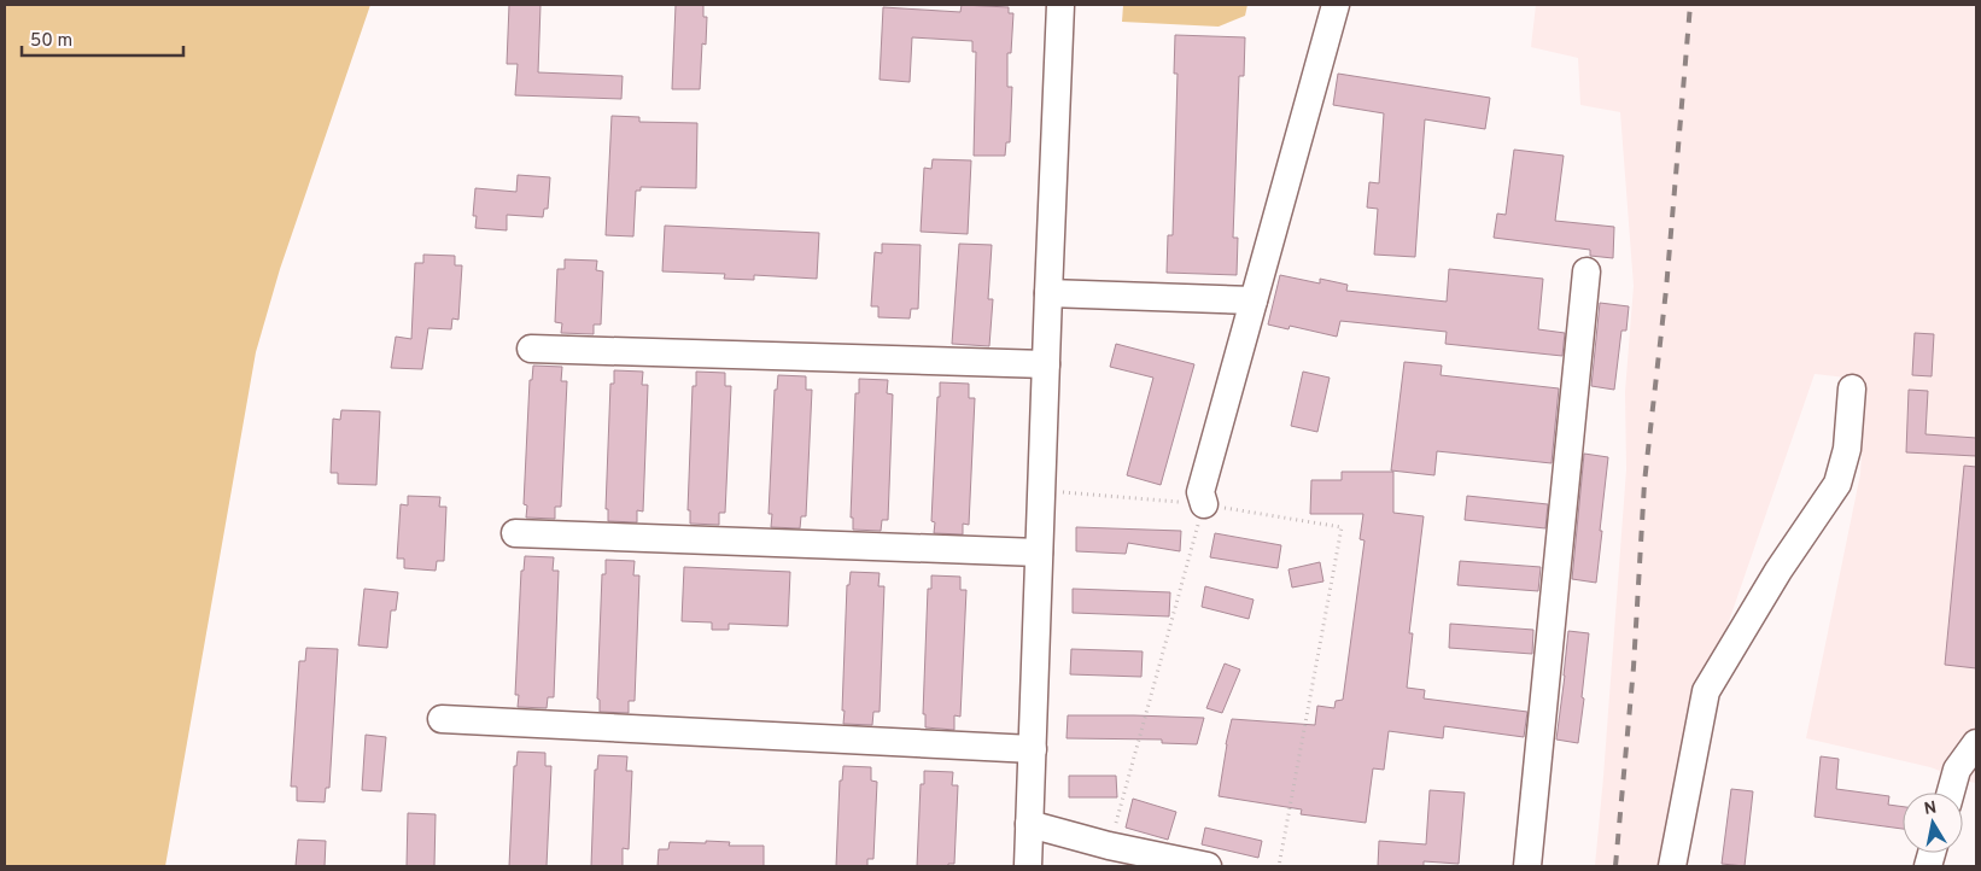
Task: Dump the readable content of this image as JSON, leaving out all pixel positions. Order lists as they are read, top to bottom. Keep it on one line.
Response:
{"scale_bar":"50 m","north":"top"}
